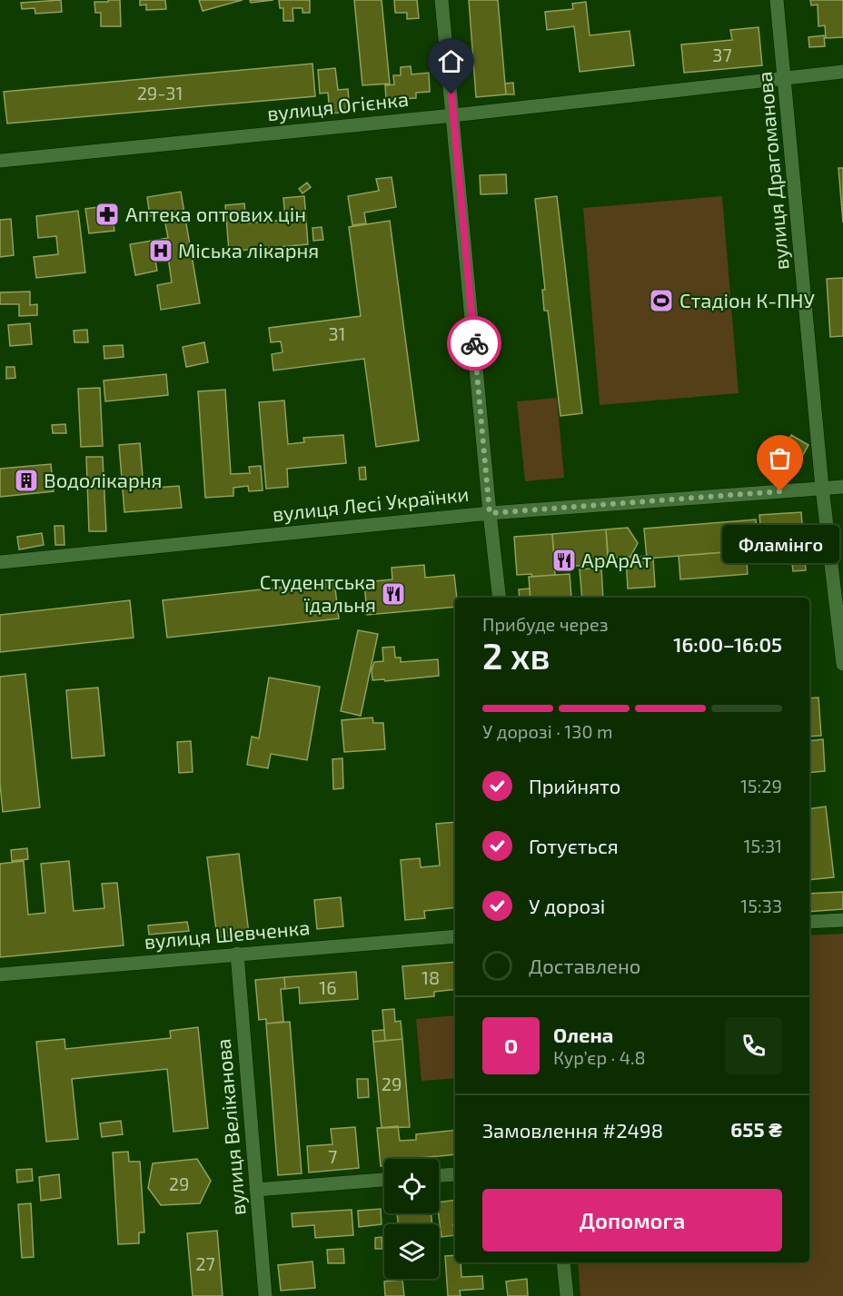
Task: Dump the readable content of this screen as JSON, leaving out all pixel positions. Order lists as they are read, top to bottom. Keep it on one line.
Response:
{"streets":{"street":["вулиця Огієнка","вулиця Драгоманова","вулиця Лесі Українки","вулиця Шевченка","вулиця Веліканова"]},"crossings":[["вулиця Огієнка","вулиця Драгоманова"],["вулиця Драгоманова","вулиця Лесі Українки"],["вулиця Шевченка","вулиця Веліканова"]],"places":{"pharmacy":["Аптека оптових цін"],"hospital":["Міська лікарня"],"sports":["Стадіон К-ПНУ"],"building":["Водолікарня"],"other":["Фламінго"],"restaurant":["АрАрАт","Студентська їдальня"]},"house_numbers":["37","29-31","31","18","16","29","7","29","27"],"page":{"bubble":"Фламінго","heading":["2 хв","Прибуде через","16:00–16:05"],"panel":["Олена","Кур’єр · 4.8","Замовлення #2498","655 ₴"],"bar":"У дорозі · 130 m","list":[["Прийнято","15:29"],["Готується","15:31"],["У дорозі","15:33"],"Доставлено"],"round":"О","buttons":"Допомога"}}
